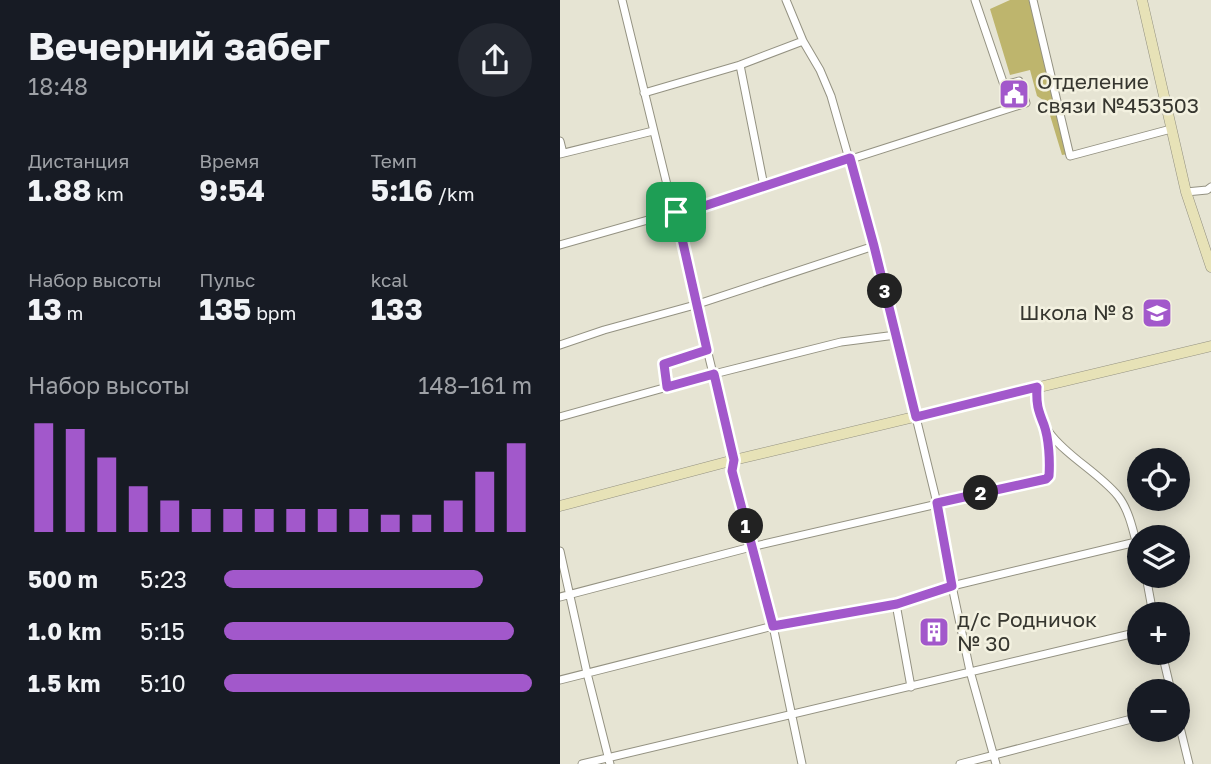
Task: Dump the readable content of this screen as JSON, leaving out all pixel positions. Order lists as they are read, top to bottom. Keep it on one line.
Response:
{"places":{"public building":["Отделение связи №453503"],"school or university":["Школа № 8"],"building":["д/с Родничок № 30"]},"page":{"heading":["Вечерний забег","18:48"],"stats":[["Дистанция","1.88 km"],["Время","9:54"],["Темп","5:16 /km"],["Набор высоты","13 m"],["Пульс","135 bpm"],["kcal","133"]],"pins":["3","2","1"],"chart":["Набор высоты","148–161 m"],"map_buttons":["+","−"],"list":[{"name":"500 m","note":"5:23"},{"name":"1.0 km","note":"5:15"},{"name":"1.5 km","note":"5:10"}]}}
